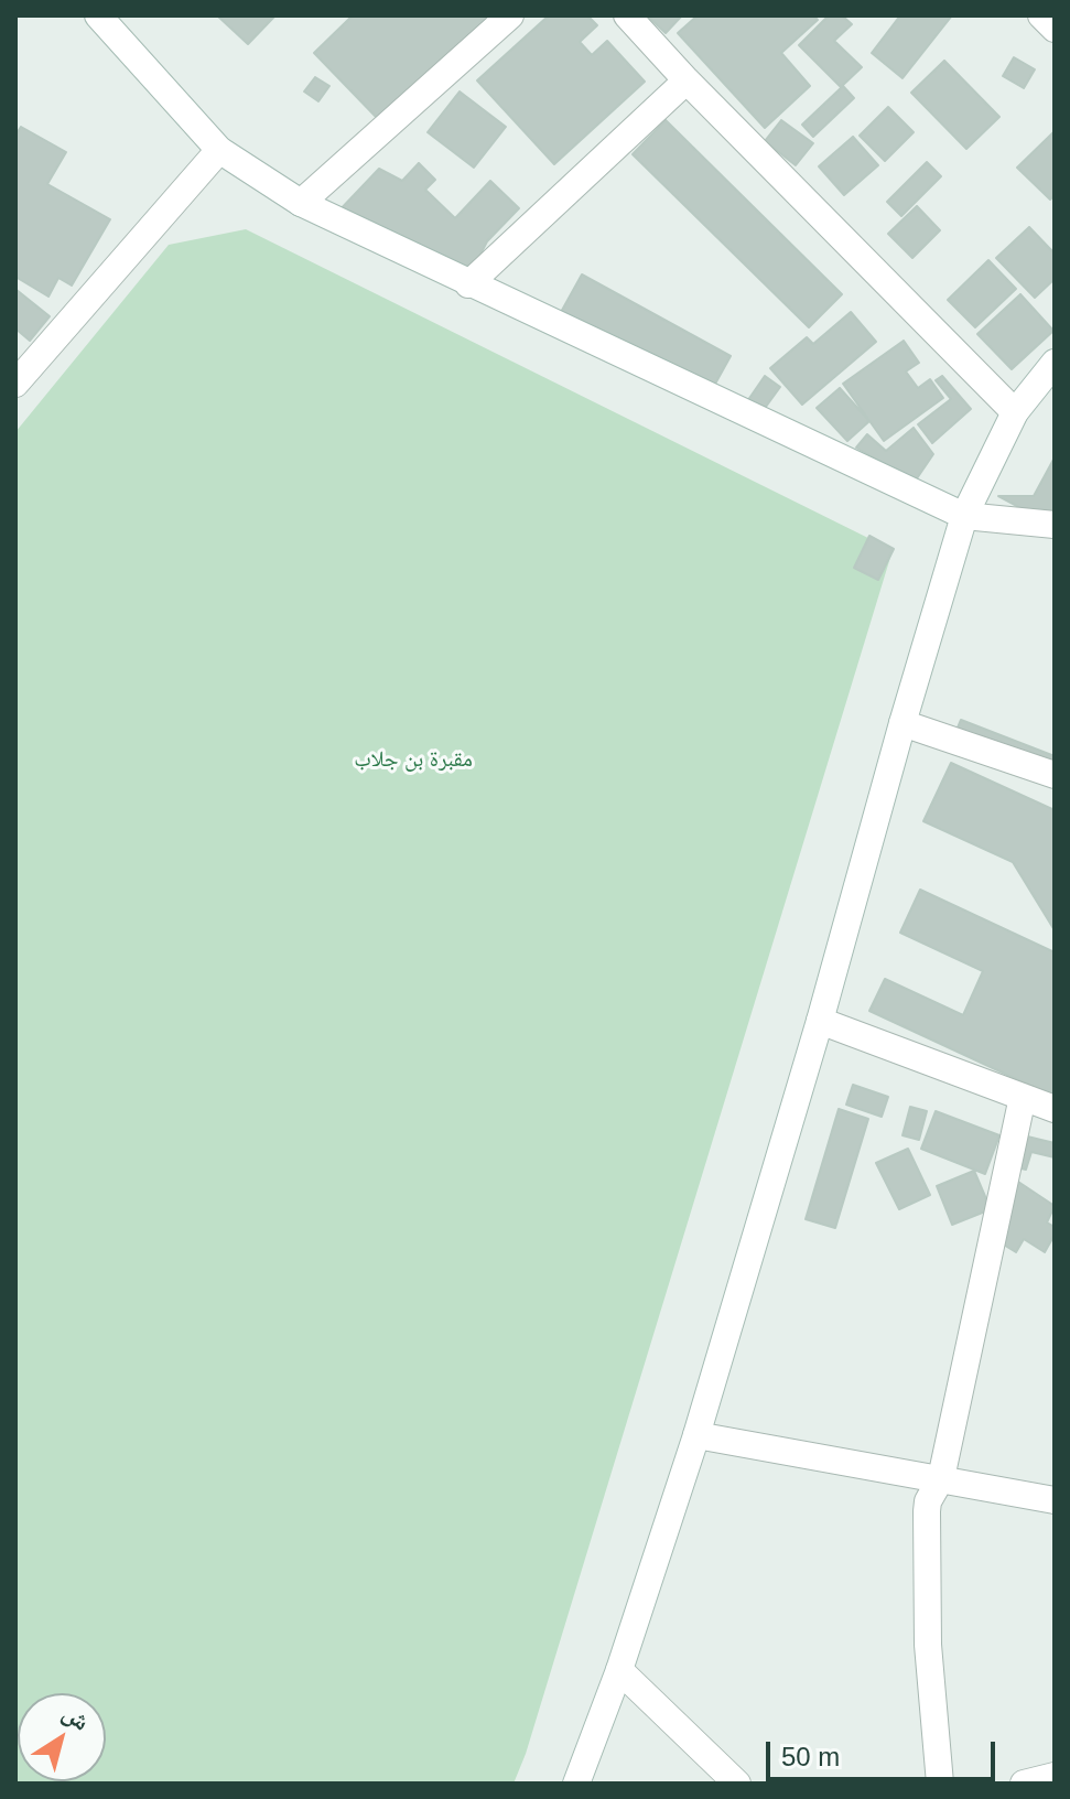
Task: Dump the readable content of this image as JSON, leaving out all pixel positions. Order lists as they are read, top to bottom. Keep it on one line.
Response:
{"parks":["مقبرة بن جلاب"],"scale_bar":"50 m","north":"top right"}
